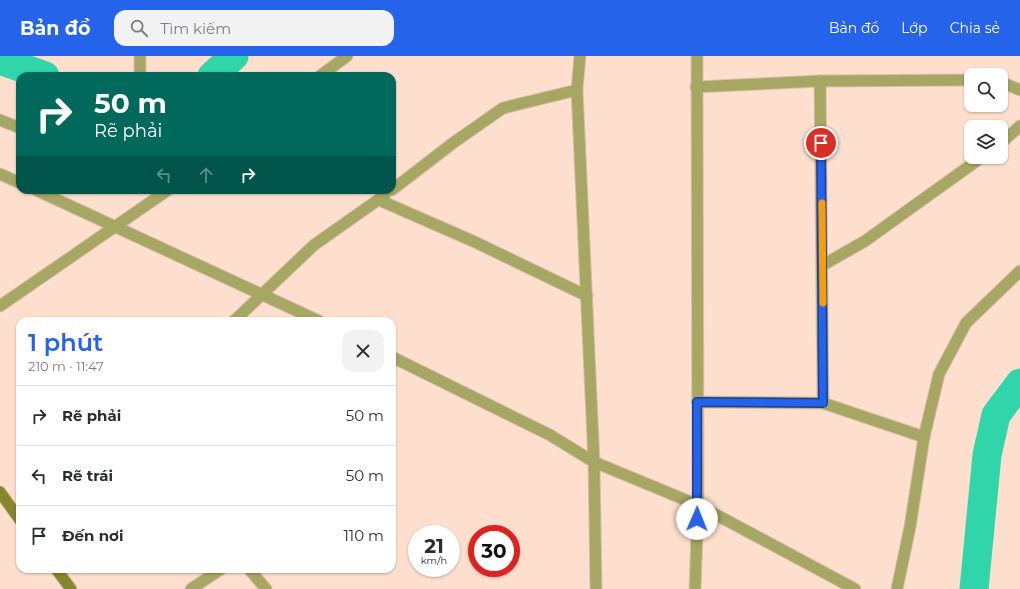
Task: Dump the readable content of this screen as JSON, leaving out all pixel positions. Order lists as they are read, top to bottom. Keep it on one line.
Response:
{"page":{"header":"Bản đồ","search":"Tìm kiếm","nav":["Bản đồ","Lớp","Chia sẻ"],"turn":["50 m","Rẽ phải"],"heading":["1 phút","210 m · 11:47"],"list":[{"name":"Rẽ phải","value":"50 m"},{"name":"Rẽ trái","value":"50 m"},{"name":"Đến nơi","value":"110 m"}],"speed":"21 km/h","limit":"30"}}
